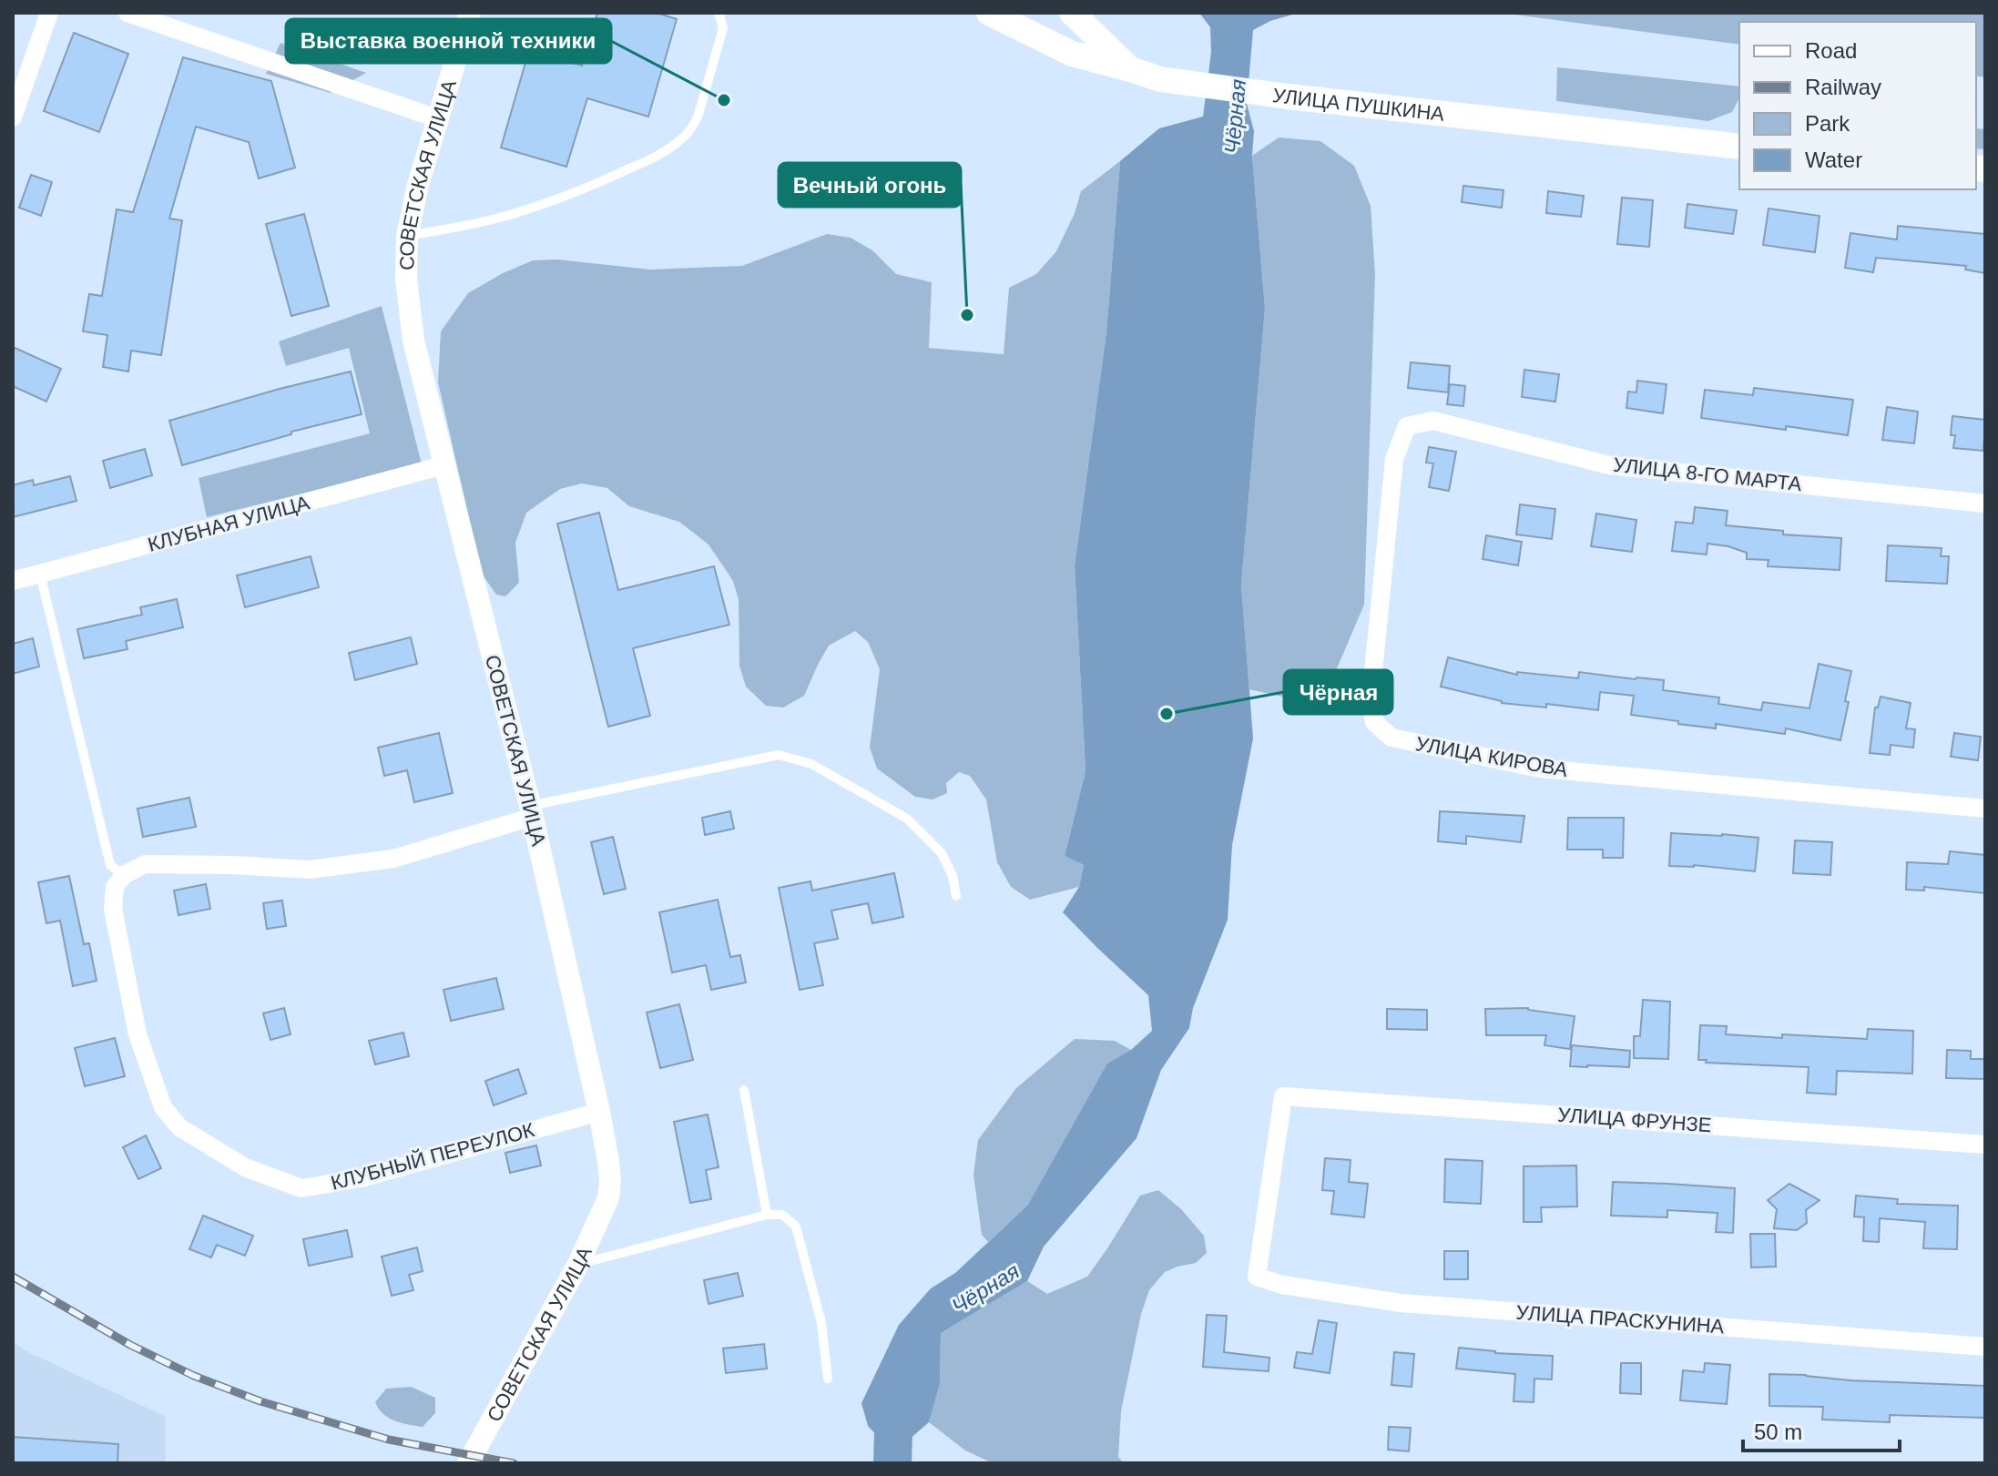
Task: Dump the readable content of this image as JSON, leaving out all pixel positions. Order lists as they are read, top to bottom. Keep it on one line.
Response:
{"streets":{"main road":["УЛИЦА ПУШКИНА"],"street":["СОВЕТСКАЯ УЛИЦА","УЛИЦА 8-ГО МАРТА","КЛУБНАЯ УЛИЦА","УЛИЦА КИРОВА","УЛИЦА ФРУНЗЕ","КЛУБНЫЙ ПЕРЕУЛОК","УЛИЦА ПРАСКУНИНА"]},"crossings":[["СОВЕТСКАЯ УЛИЦА","КЛУБНАЯ УЛИЦА"],["СОВЕТСКАЯ УЛИЦА","КЛУБНЫЙ ПЕРЕУЛОК"],["УЛИЦА 8-ГО МАРТА","УЛИЦА КИРОВА"],["УЛИЦА ФРУНЗЕ","УЛИЦА ПРАСКУНИНА"]],"water":["Чёрная"],"places":["Выставка военной техники","Вечный огонь","Чёрная"],"legend":["Road","Railway","Park","Water"],"scale_bar":"50 m"}
